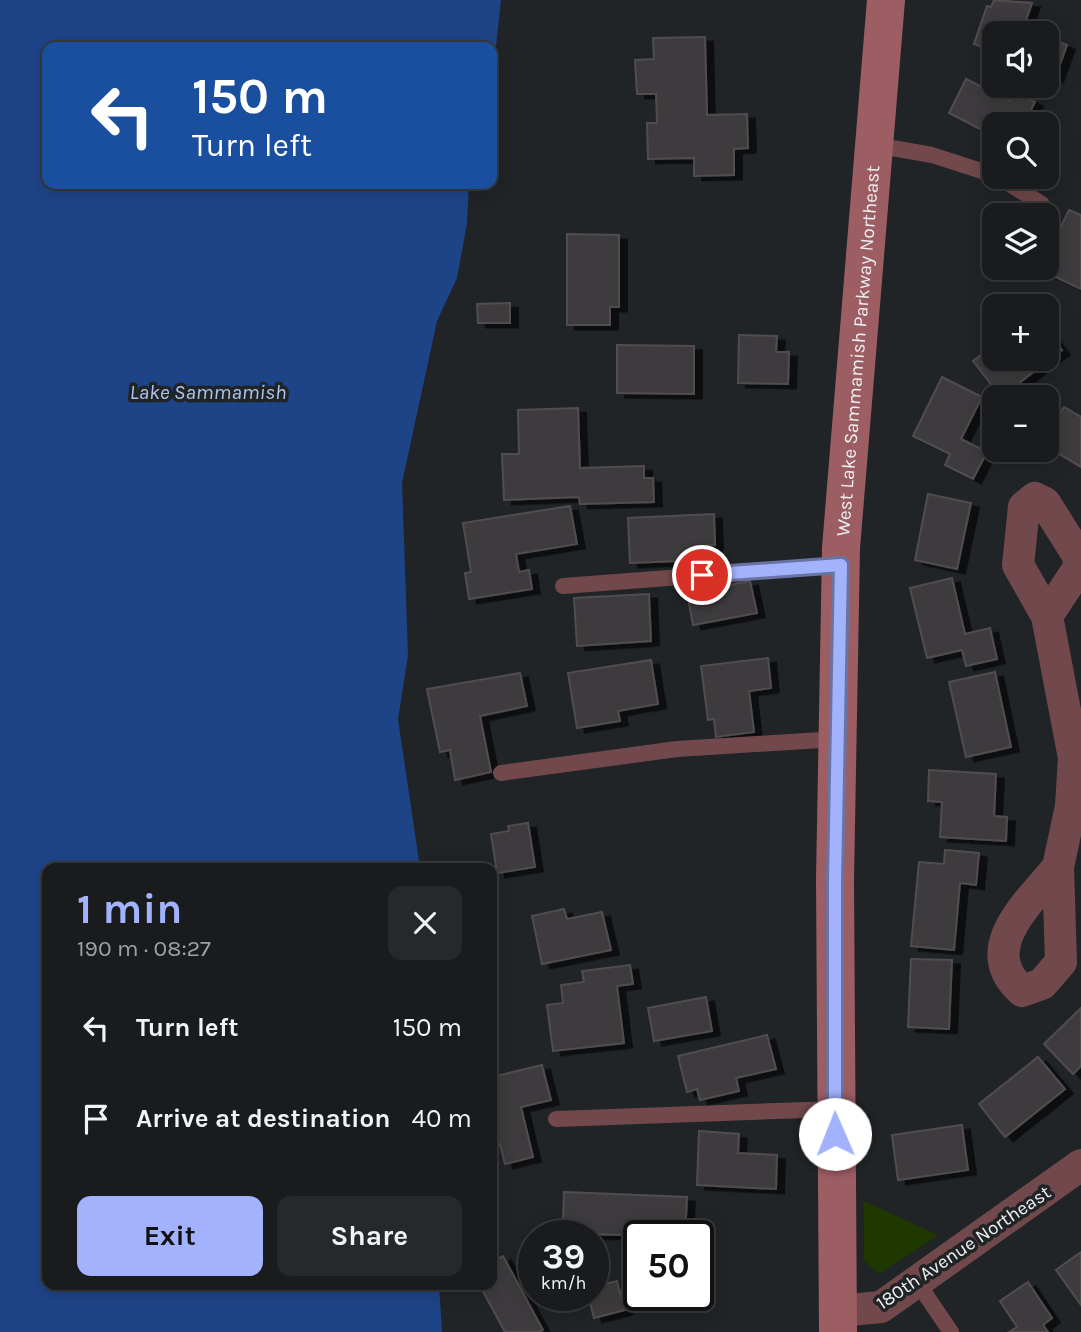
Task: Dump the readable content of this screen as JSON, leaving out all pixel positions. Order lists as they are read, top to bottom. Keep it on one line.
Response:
{"streets":{"main road":["West Lake Sammamish Parkway Northeast"],"street":["180th Avenue Northeast"]},"crossings":[["West Lake Sammamish Parkway Northeast","180th Avenue Northeast"]],"water":["Lake Sammamish"],"page":{"map_buttons":["+","−"],"turn":["150 m","Turn left"],"heading":["1 min","190 m · 08:27"],"list":[{"name":"Turn left","value":"150 m"},{"name":"Arrive at destination","value":"40 m"}],"buttons":["Exit","Share"],"speed":"39 km/h","limit":"50"}}
